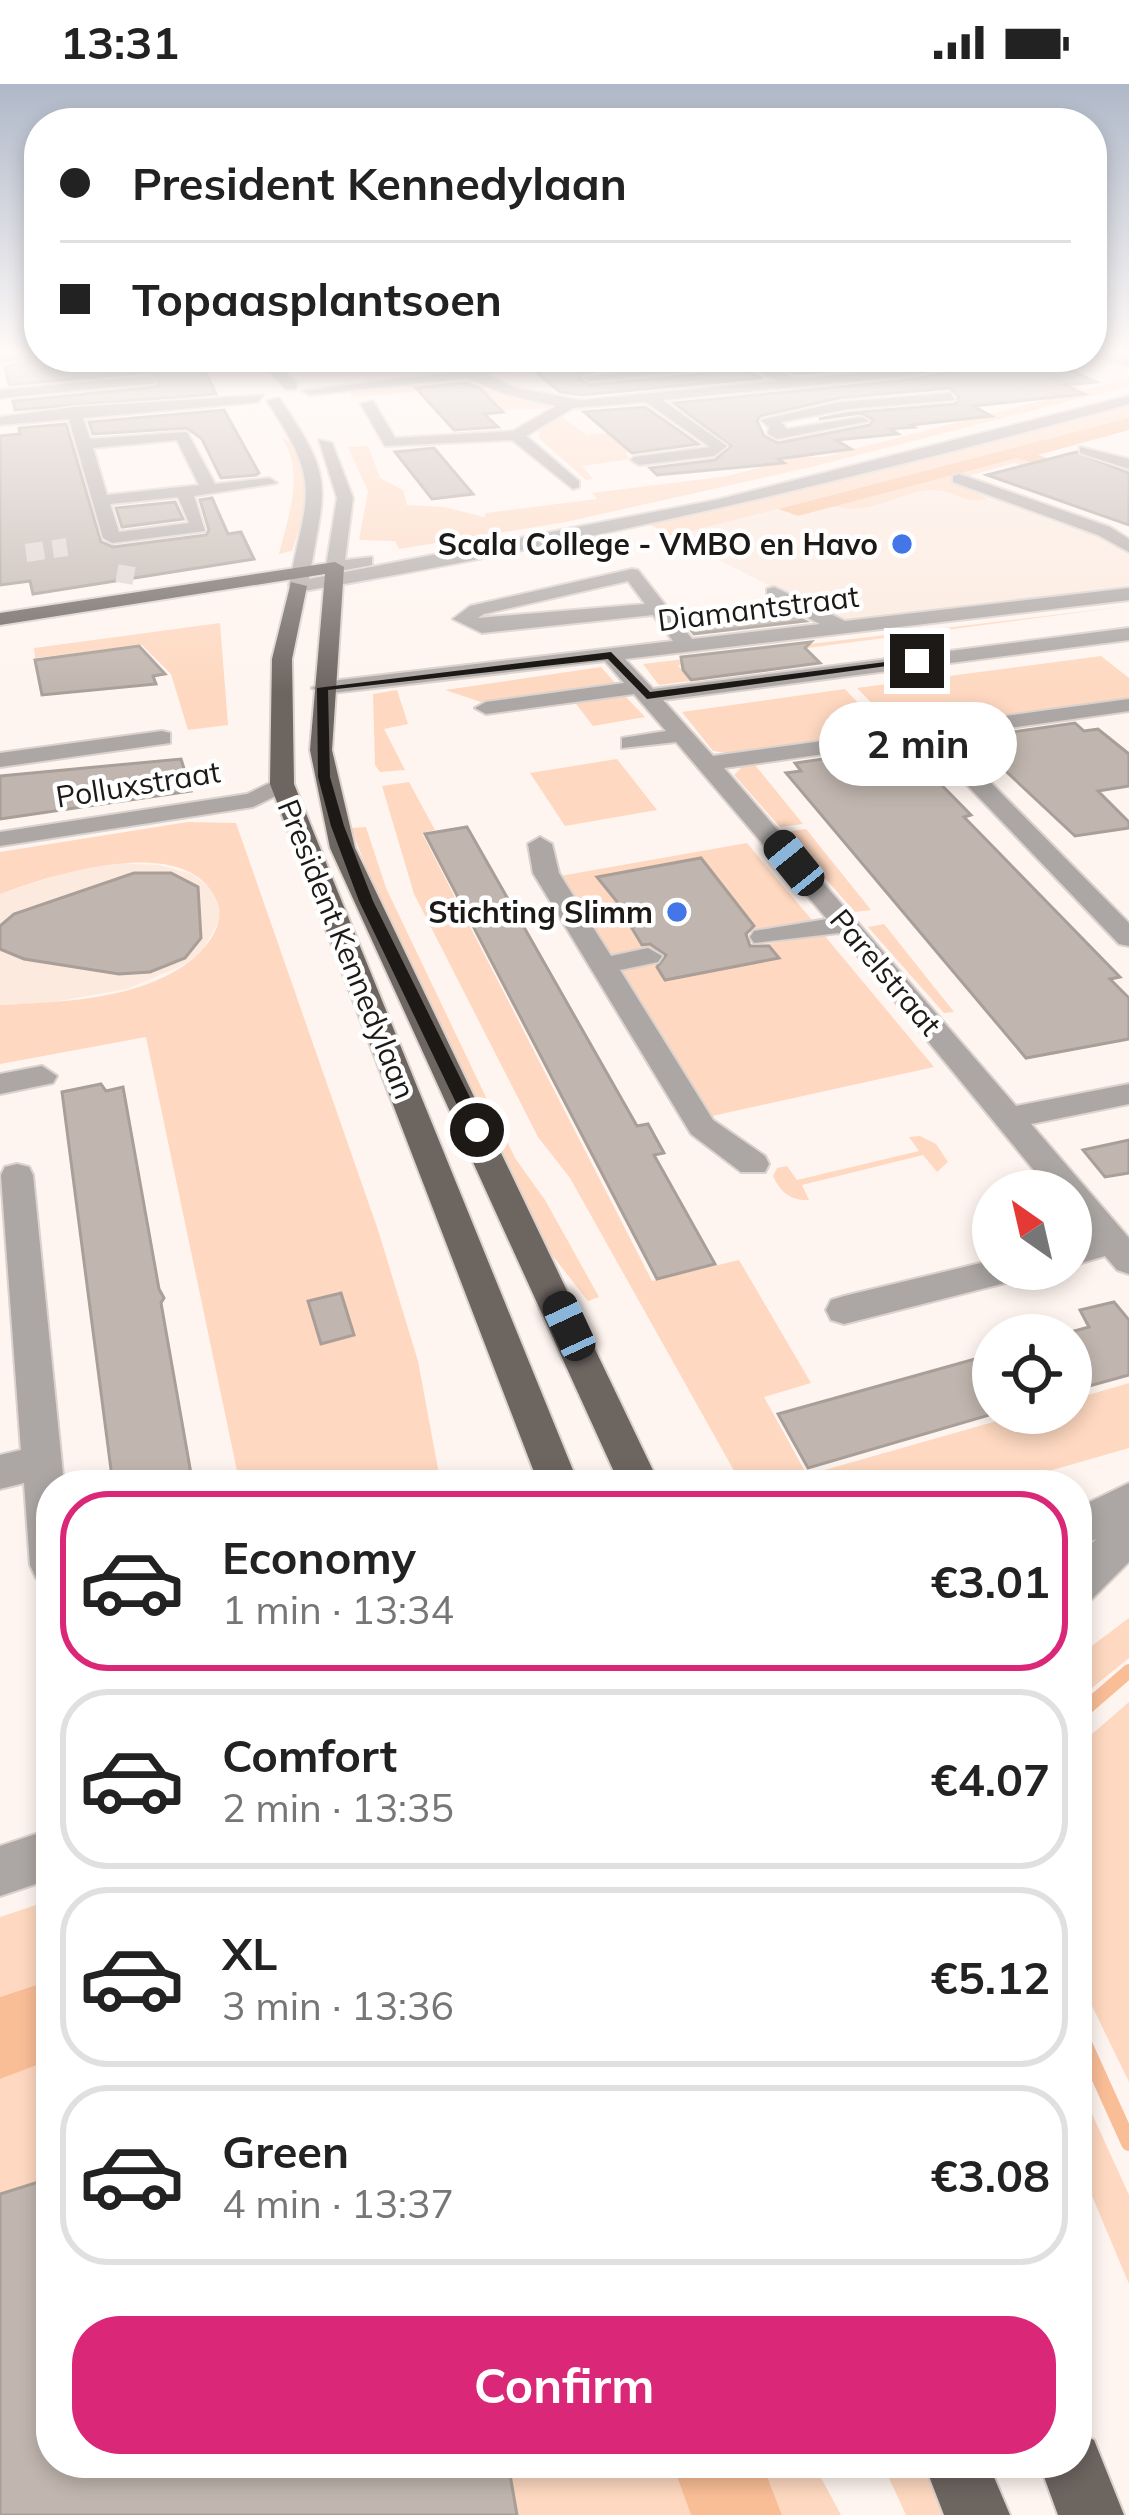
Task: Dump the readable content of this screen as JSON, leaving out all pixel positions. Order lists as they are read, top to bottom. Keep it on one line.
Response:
{"streets":{"main road":["President Kennedylaan"],"street":["Diamantstraat","Polluxstraat","Parelstraat"]},"crossings":[["Diamantstraat","President Kennedylaan"],["Diamantstraat","Parelstraat"],["Polluxstraat","President Kennedylaan"]],"places":["Scala College - VMBO en Havo","Stichting Slimm"],"north":"top left","page":{"status":"13:31","banner":["President Kennedylaan","Topaasplantsoen"],"bubble":"2 min","list":[{"name":"Economy","note":"1 min · 13:34","value":"€3.01"},{"name":"Comfort","note":"2 min · 13:35","value":"€4.07"},{"name":"XL","note":"3 min · 13:36","value":"€5.12"},{"name":"Green","note":"4 min · 13:37","value":"€3.08"}],"buttons":"Confirm"}}
